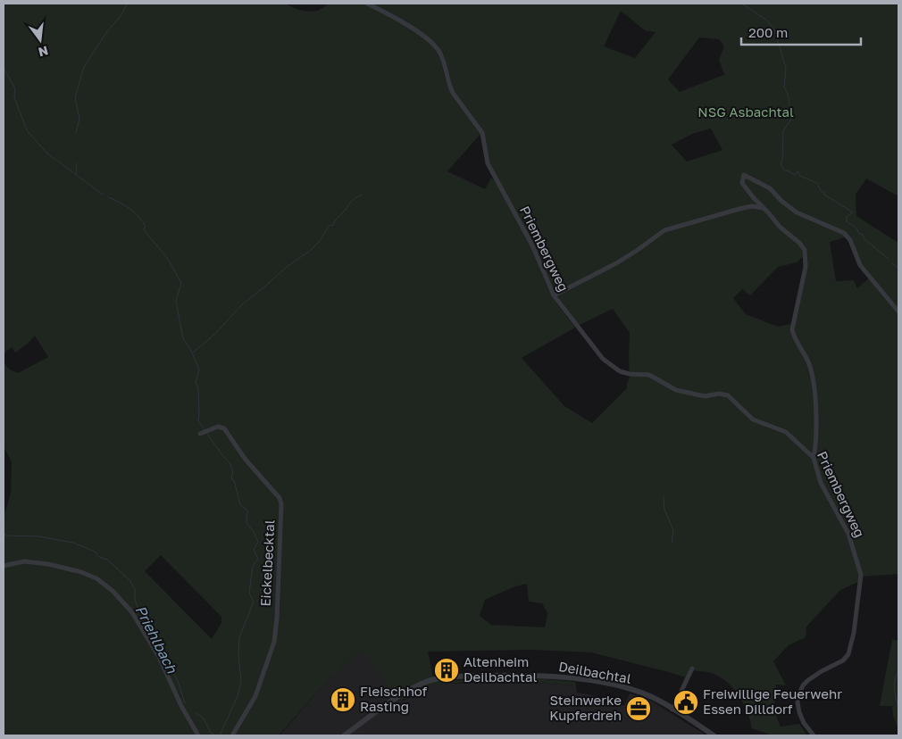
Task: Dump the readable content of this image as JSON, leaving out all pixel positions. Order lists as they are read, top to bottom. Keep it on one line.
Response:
{"streets":{"street":["Priembergweg","Eickelbecktal","Deilbachtal"]},"water":["Priehlbach"],"parks":["NSG Asbachtal"],"places":{"building":["Altenheim Deilbachtal","Fleischhof Rasting"],"public building":["Freiwillige Feuerwehr Essen Dilldorf"],"office":["Steinwerke Kupferdreh"]},"scale_bar":"200 m","north":"bottom"}
